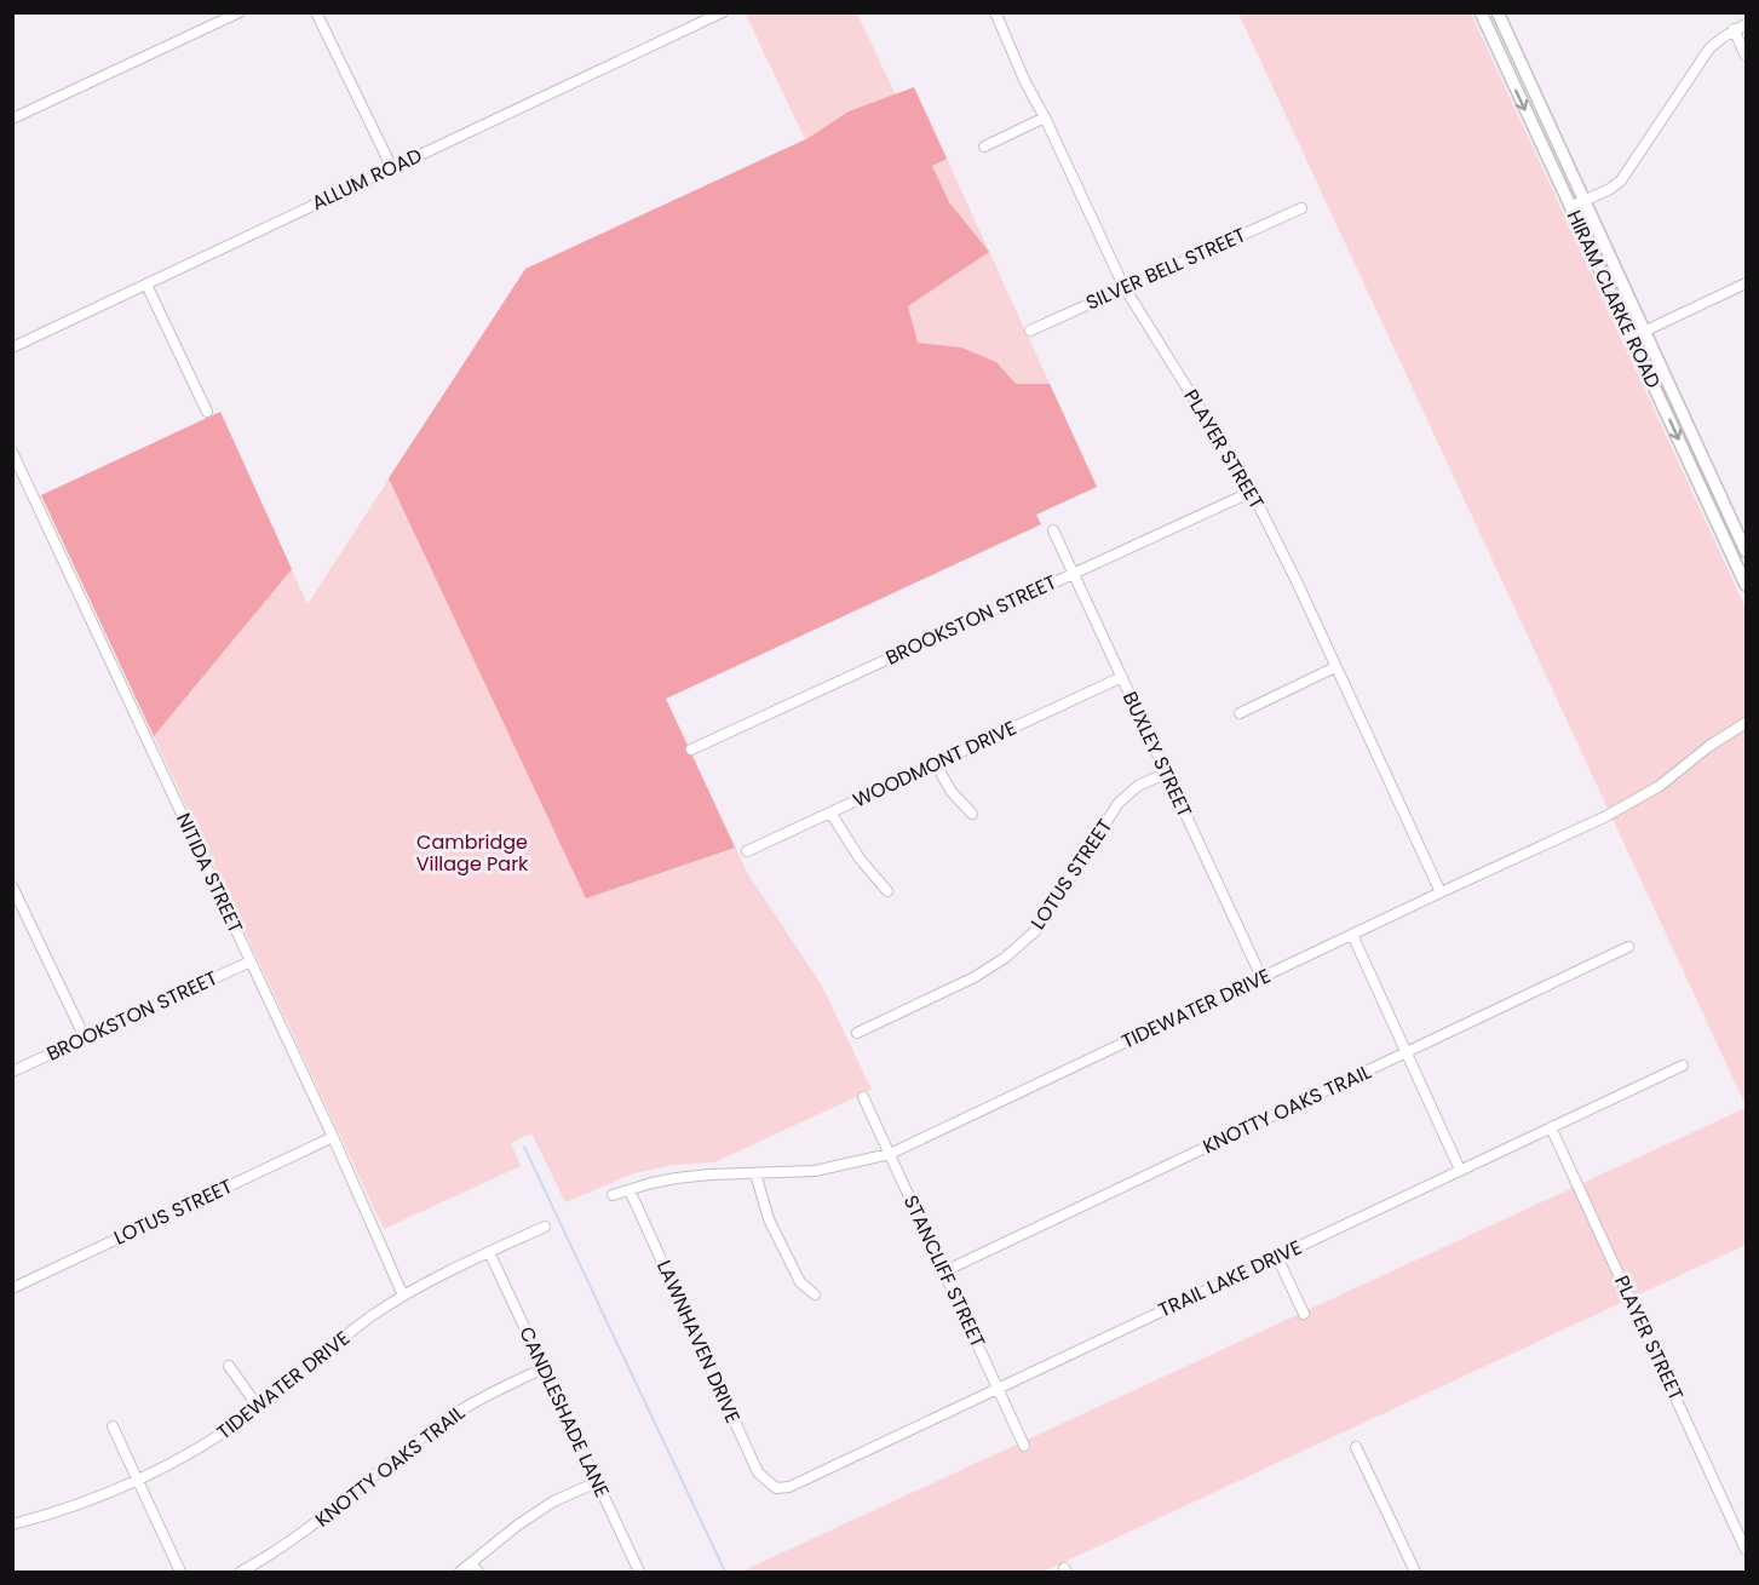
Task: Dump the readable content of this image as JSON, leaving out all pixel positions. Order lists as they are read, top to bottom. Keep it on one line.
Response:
{"streets":{"main road":["HIRAM CLARKE ROAD"],"street":["ALLUM ROAD","SILVER BELL STREET","PLAYER STREET","BROOKSTON STREET","BUXLEY STREET","WOODMONT DRIVE","NITIDA STREET","LOTUS STREET","TIDEWATER DRIVE","KNOTTY OAKS TRAIL","STANCLIFF STREET","TRAIL LAKE DRIVE","LAWNHAVEN DRIVE","CANDLESHADE LANE"]},"crossings":[["SILVER BELL STREET","PLAYER STREET"],["PLAYER STREET","BROOKSTON STREET"],["PLAYER STREET","TIDEWATER DRIVE"],["PLAYER STREET","TRAIL LAKE DRIVE"],["BROOKSTON STREET","BUXLEY STREET"],["BROOKSTON STREET","NITIDA STREET"],["BUXLEY STREET","WOODMONT DRIVE"],["BUXLEY STREET","LOTUS STREET"],["BUXLEY STREET","TIDEWATER DRIVE"],["NITIDA STREET","LOTUS STREET"],["NITIDA STREET","TIDEWATER DRIVE"],["TIDEWATER DRIVE","STANCLIFF STREET"],["TIDEWATER DRIVE","LAWNHAVEN DRIVE"],["TIDEWATER DRIVE","CANDLESHADE LANE"],["KNOTTY OAKS TRAIL","STANCLIFF STREET"],["KNOTTY OAKS TRAIL","CANDLESHADE LANE"],["STANCLIFF STREET","TRAIL LAKE DRIVE"],["TRAIL LAKE DRIVE","LAWNHAVEN DRIVE"]],"parks":["Cambridge Village Park"]}
